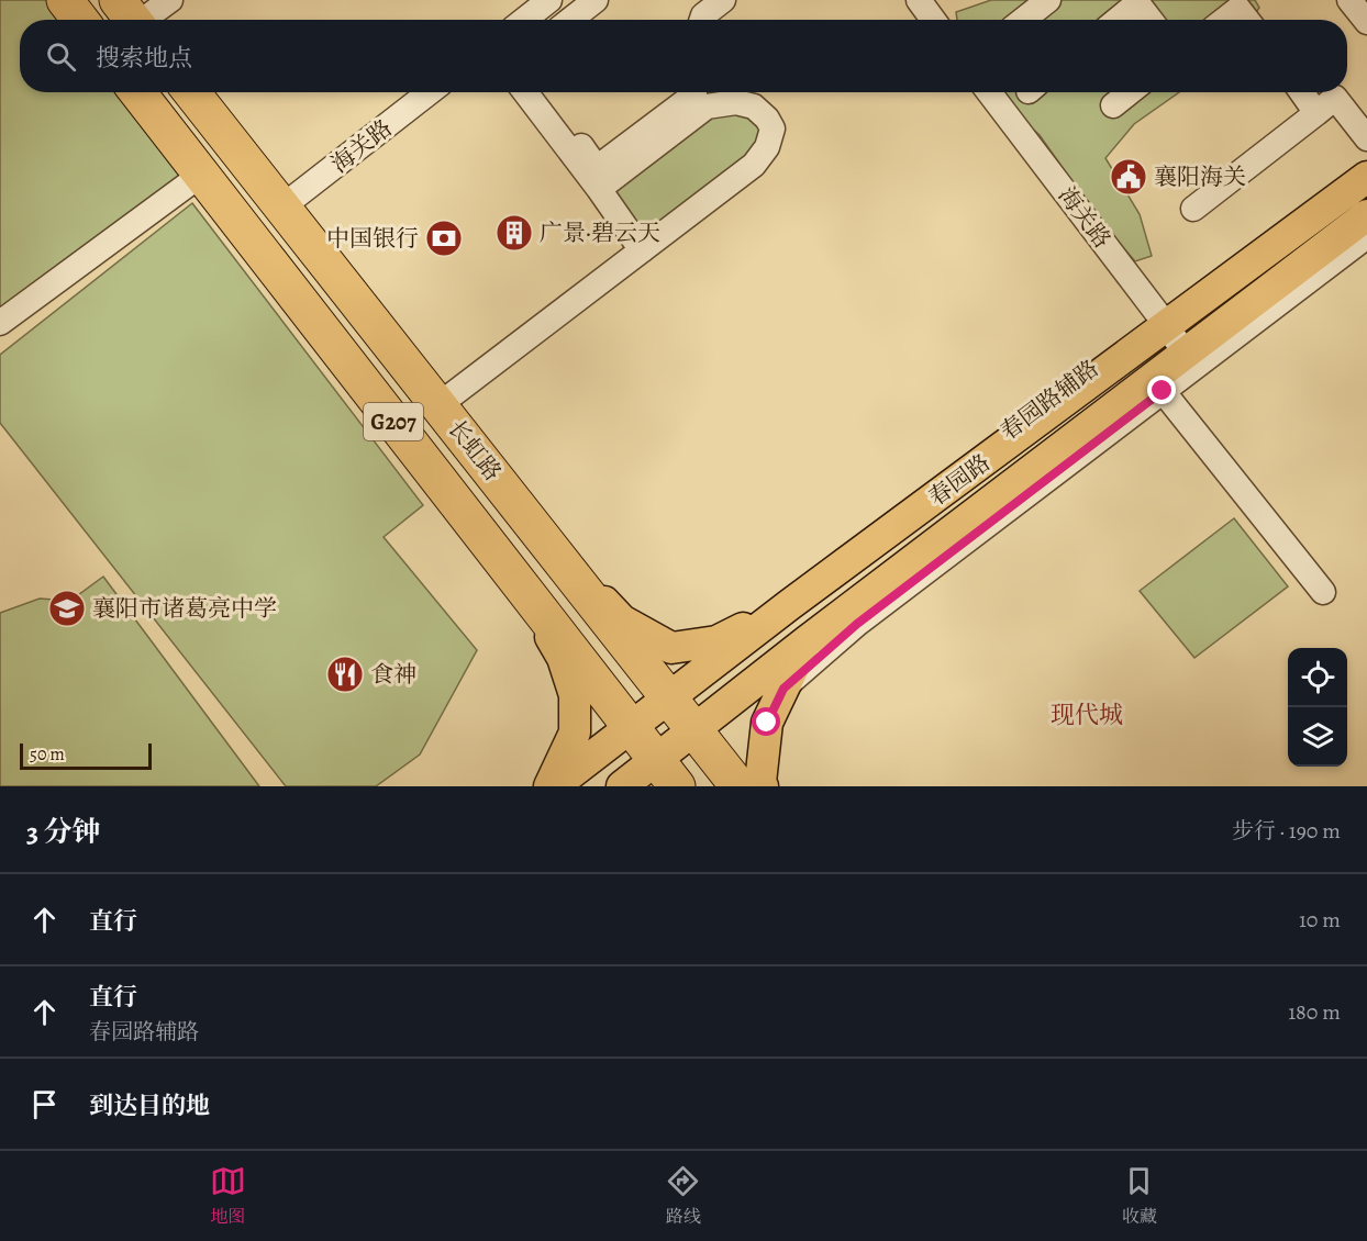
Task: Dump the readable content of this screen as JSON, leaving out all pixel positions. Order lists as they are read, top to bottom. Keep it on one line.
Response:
{"streets":{"highway":["G207","长虹路"],"main road":["春园路"],"street":["海关路","春园路辅路"]},"crossings":[["海关路","春园路辅路"],["海关路","长虹路"],["海关路","春园路"],["春园路辅路","春园路"],["长虹路","春园路"]],"districts":["现代城"],"places":{"public building":["襄阳海关"],"building":["广景·碧云天"],"bank":["中国银行"],"school or university":["襄阳市诸葛亮中学"],"restaurant":["食神"]},"scale_bar":"50 m","page":{"search":"搜索地点","scale":"50 m","heading":["3 分钟","步行 · 190 m"],"list":[["直行","10 m"],["直行","春园路辅路","180 m"],"到达目的地"],"nav":["地图","路线","收藏"]}}
